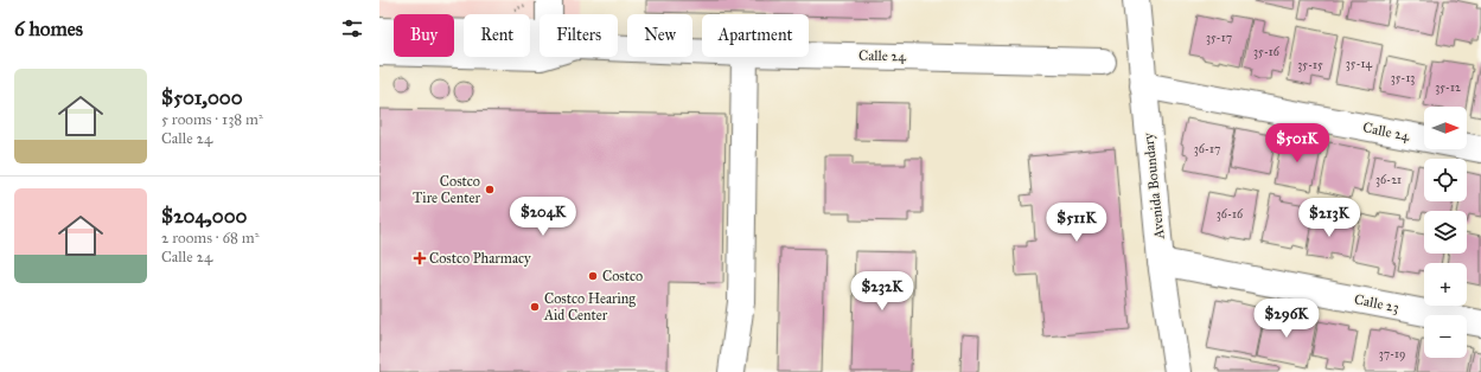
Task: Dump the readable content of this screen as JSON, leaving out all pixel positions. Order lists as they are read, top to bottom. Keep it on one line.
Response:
{"streets":{"street":["Calle 24","Avenida Boundary","Calle 23"]},"crossings":[["Calle 24","Avenida Boundary"],["Avenida Boundary","Calle 23"]],"places":{"other":["Costco Tire Center","Costco","Costco Hearing Aid Center"],"health":["Costco Pharmacy"]},"house_numbers":["35-17","35-16","35-14","35-15","35-13","35-12","36-17","36-21","36-16","37-19"],"north":"right","page":{"heading":"6 homes","chip":["Buy","Rent","Filters","New","Apartment"],"list":[{"name":"$501,000","note":"5 rooms · 138 m² · Calle 24"},{"name":"$204,000","note":"2 rooms · 68 m² · Calle 24"}],"map_buttons":["+","−"],"price":["$501K","$204K","$213K","$511K","$232K","$296K"]}}
